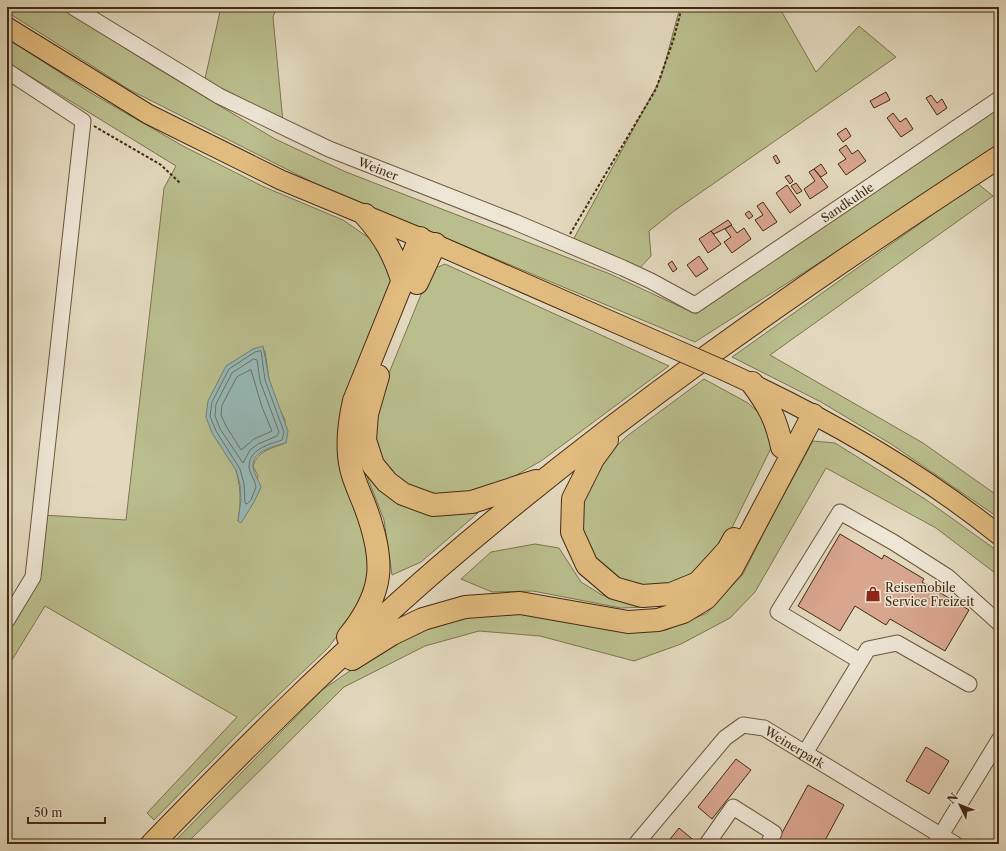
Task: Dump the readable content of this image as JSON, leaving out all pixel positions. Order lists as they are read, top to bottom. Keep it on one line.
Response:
{"streets":{"street":["Weiner","Sandkuhle","Weinerpark"]},"crossings":[["Weiner","Sandkuhle"]],"places":{"shop":["Reisemobile Service Freizeit"]},"scale_bar":"50 m","north":"top left"}
